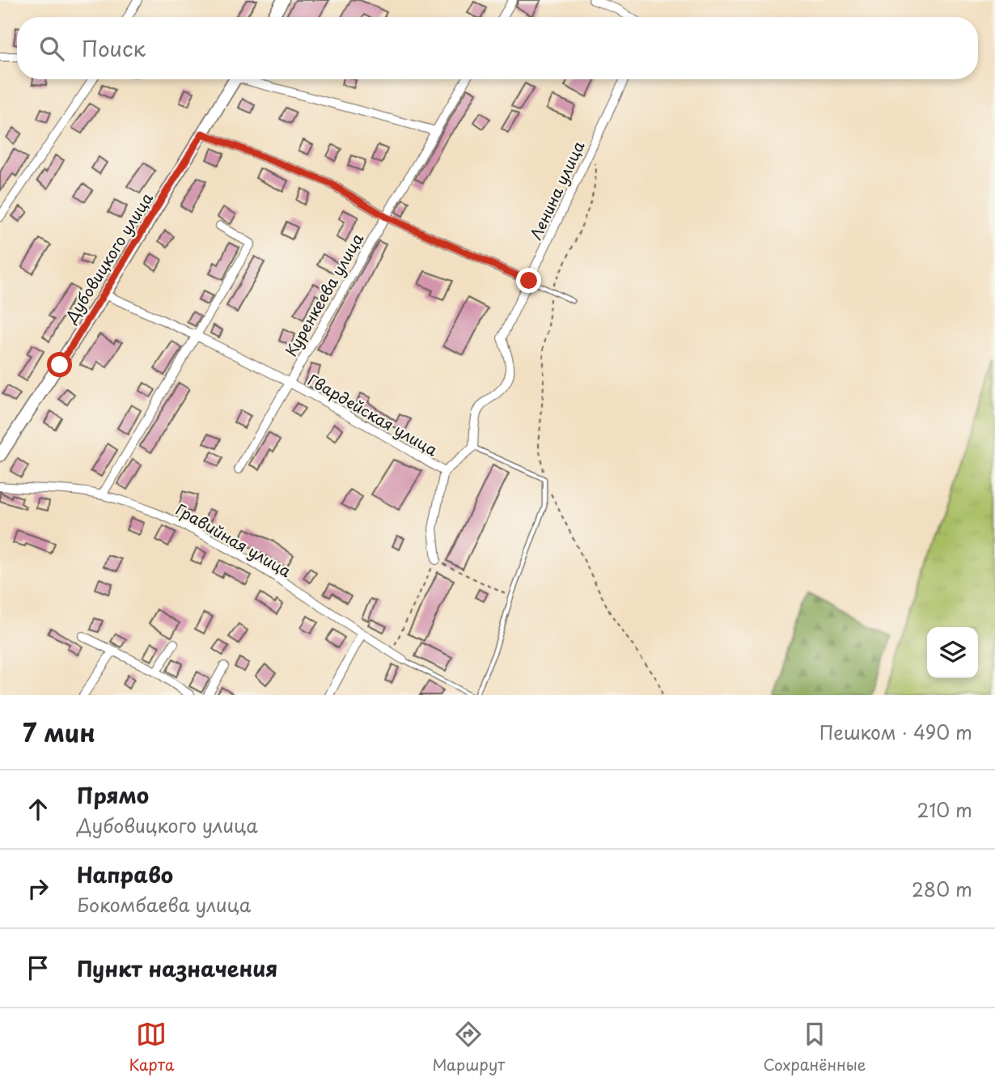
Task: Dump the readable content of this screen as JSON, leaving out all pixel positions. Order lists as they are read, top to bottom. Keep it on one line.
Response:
{"streets":{"street":["Ленина улица","Дубовицкого улица","Куренкеева улица","Гвардейская улица","Гравийная улица"]},"crossings":[["Дубовицкого улица","Гвардейская улица"],["Куренкеева улица","Гвардейская улица"]],"page":{"search":"Поиск","heading":["7 мин","Пешком · 490 m"],"list":[["Прямо","Дубовицкого улица","210 m"],["Направо","Бокомбаева улица","280 m"],"Пункт назначения"],"nav":["Карта","Маршрут","Сохранённые"]}}
